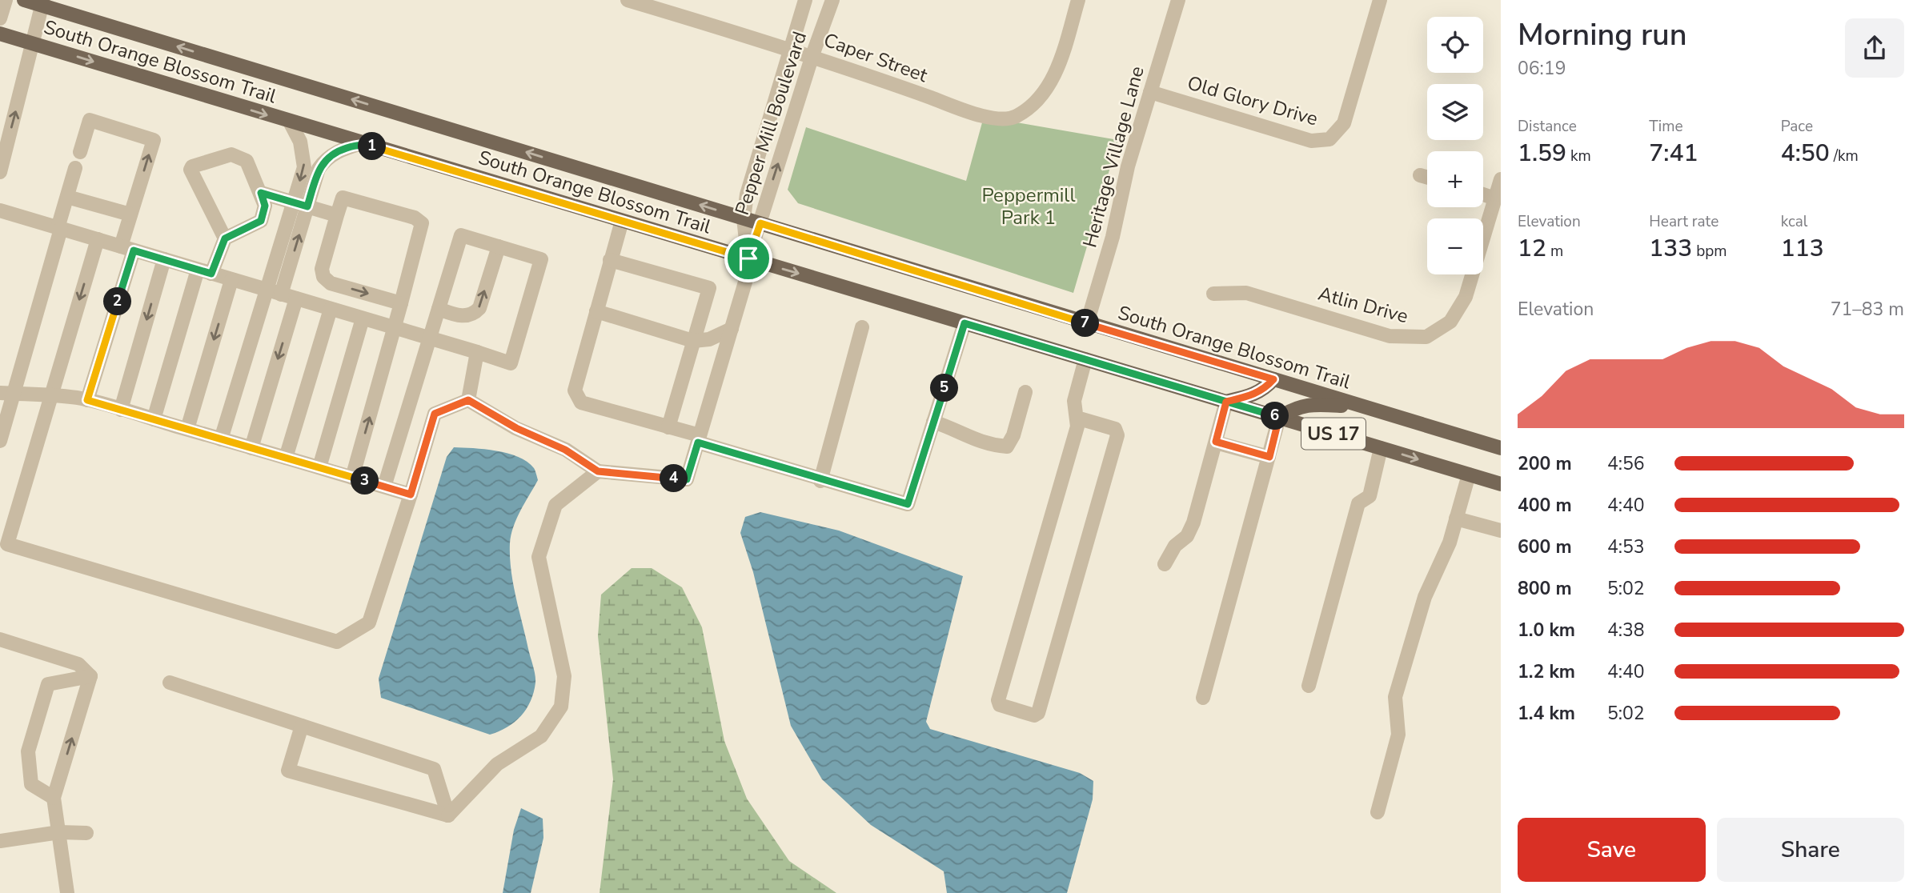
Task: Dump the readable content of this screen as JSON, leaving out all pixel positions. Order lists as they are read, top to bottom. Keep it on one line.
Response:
{"streets":{"main road":["South Orange Blossom Trail","US 17"],"street":["Caper Street","Old Glory Drive","Pepper Mill Boulevard","Heritage Village Lane","Atlin Drive"]},"crossings":[["Caper Street","Pepper Mill Boulevard"],["South Orange Blossom Trail","Pepper Mill Boulevard"],["South Orange Blossom Trail","Heritage Village Lane"],["Old Glory Drive","Heritage Village Lane"]],"parks":["Peppermill Park 1"],"page":{"heading":["Morning run","06:19"],"map_buttons":["+","−"],"stats":[["Distance","1.59 km"],["Time","7:41"],["Pace","4:50 /km"],["Elevation","12 m"],["Heart rate","133 bpm"],["kcal","113"]],"pins":["1","2","7","5","6","4","3"],"chart":["Elevation","71–83 m"],"list":[{"name":"200 m","note":"4:56"},{"name":"400 m","note":"4:40"},{"name":"600 m","note":"4:53"},{"name":"800 m","note":"5:02"},{"name":"1.0 km","note":"4:38"},{"name":"1.2 km","note":"4:40"},{"name":"1.4 km","note":"5:02"}],"buttons":["Save","Share"]}}
